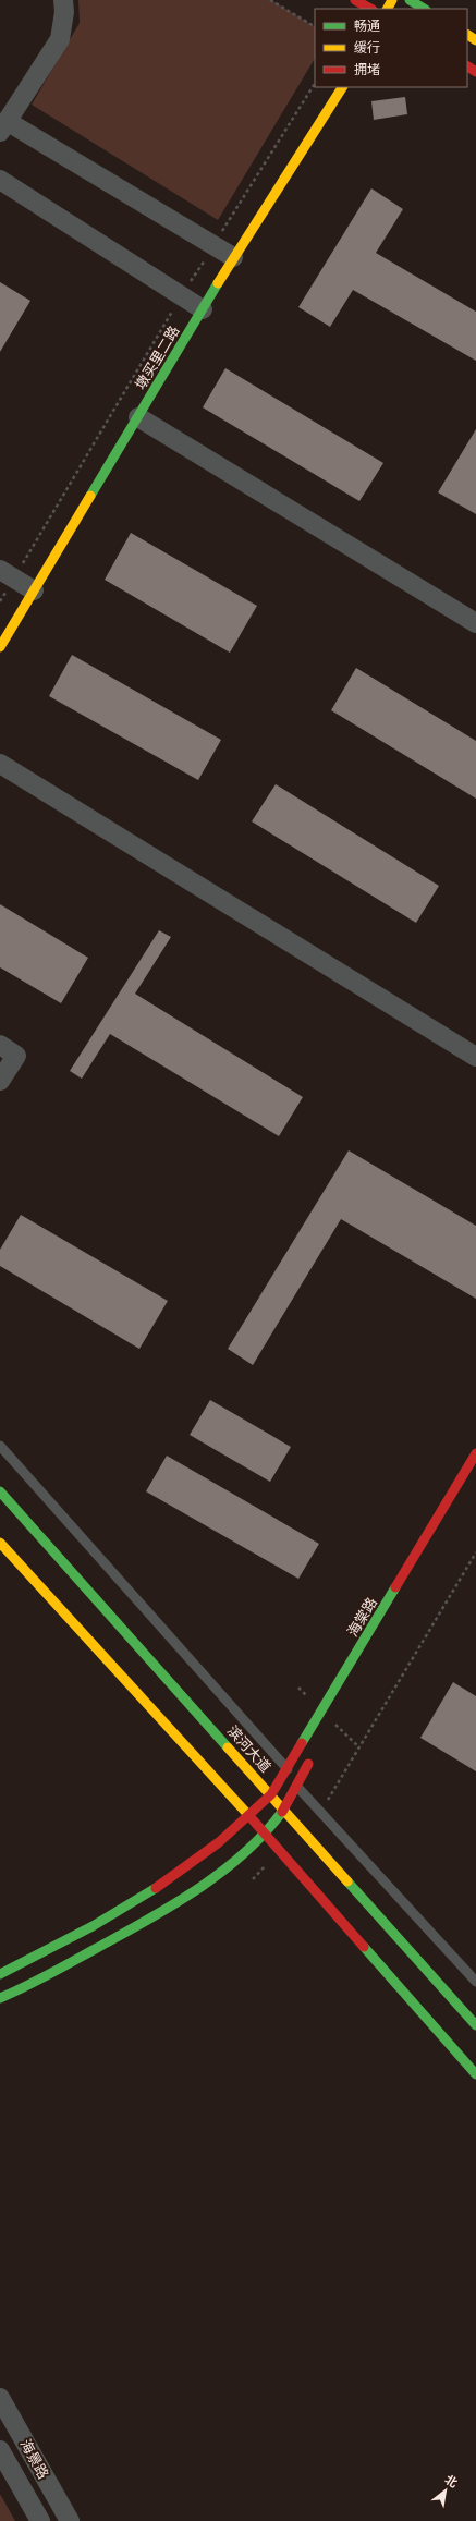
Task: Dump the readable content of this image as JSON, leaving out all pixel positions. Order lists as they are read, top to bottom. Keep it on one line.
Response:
{"streets":{"street":["墩买里二路","海棠路","滨河大道","海景路"]},"crossings":[["海棠路","滨河大道"]],"legend":["畅通","缓行","拥堵"],"north":"top right"}
